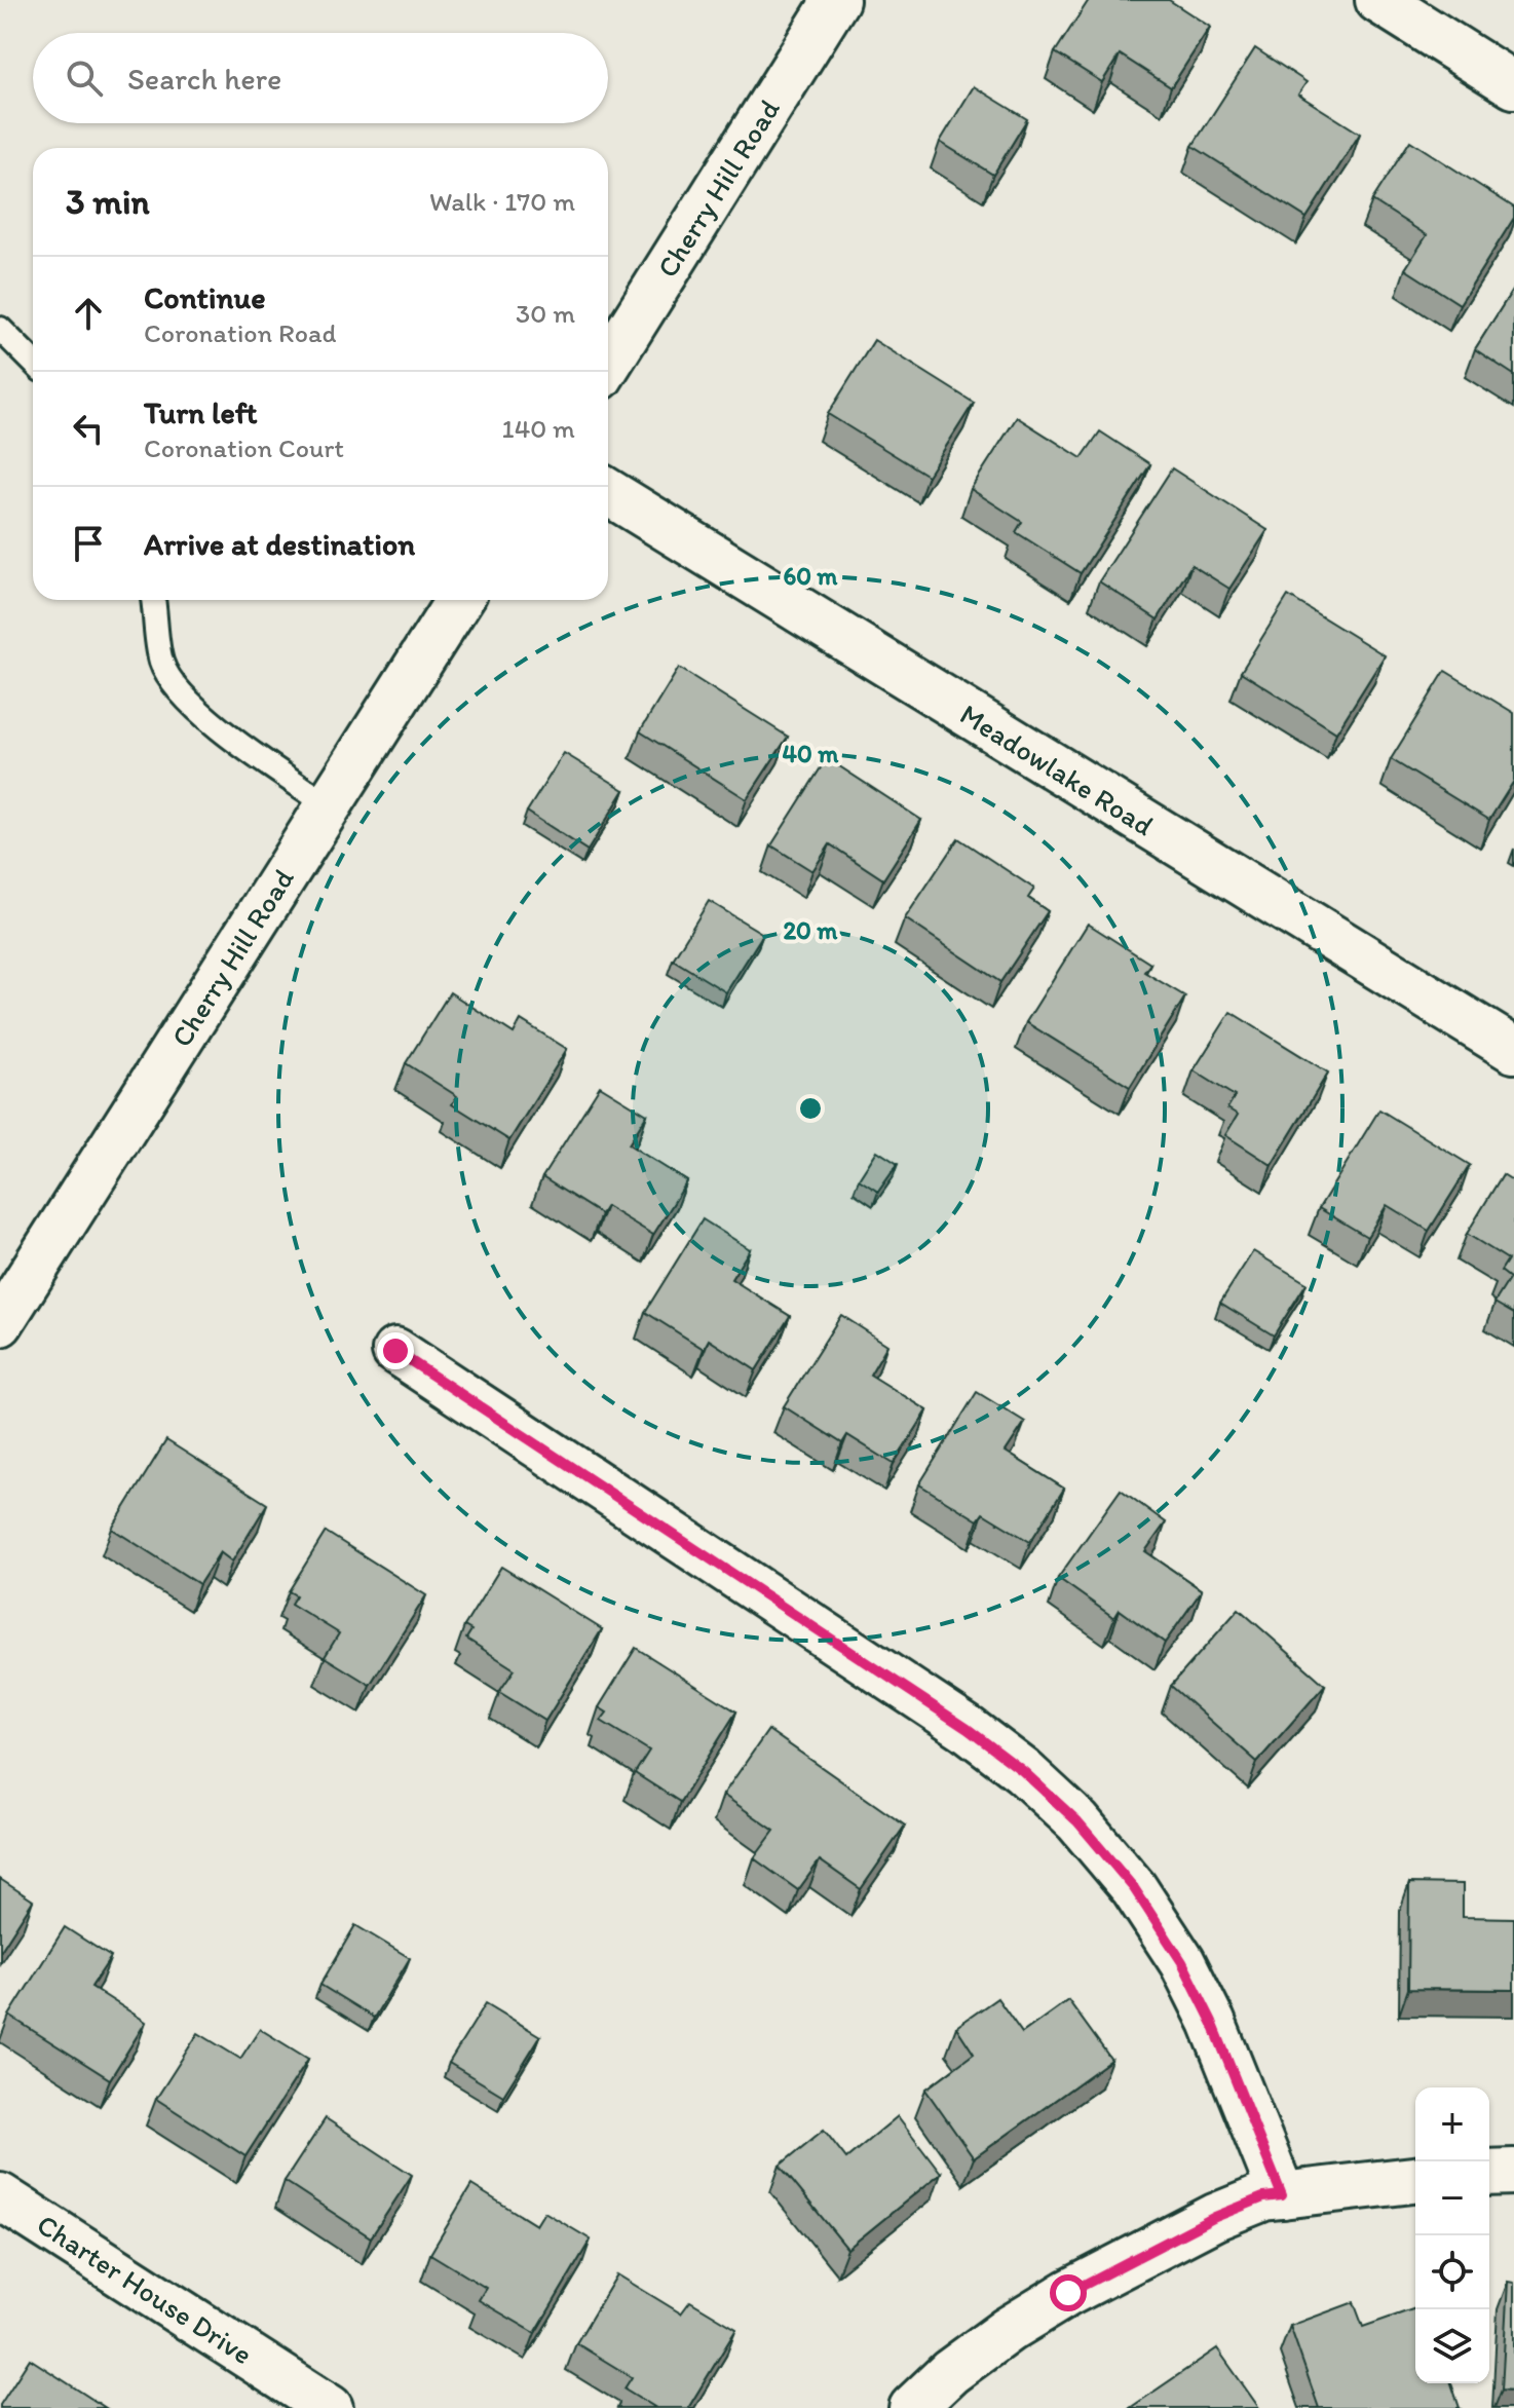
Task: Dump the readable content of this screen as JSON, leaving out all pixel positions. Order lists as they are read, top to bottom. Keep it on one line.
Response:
{"streets":{"street":["Cherry Hill Road","Meadowlake Road","Charter House Drive"]},"page":{"search":"Search here","heading":["3 min","Walk · 170 m"],"list":[["Continue","Coronation Road","30 m"],["Turn left","Coronation Court","140 m"],"Arrive at destination"],"map_buttons":["+","−"]},"rings":["60 m","40 m","20 m"]}
